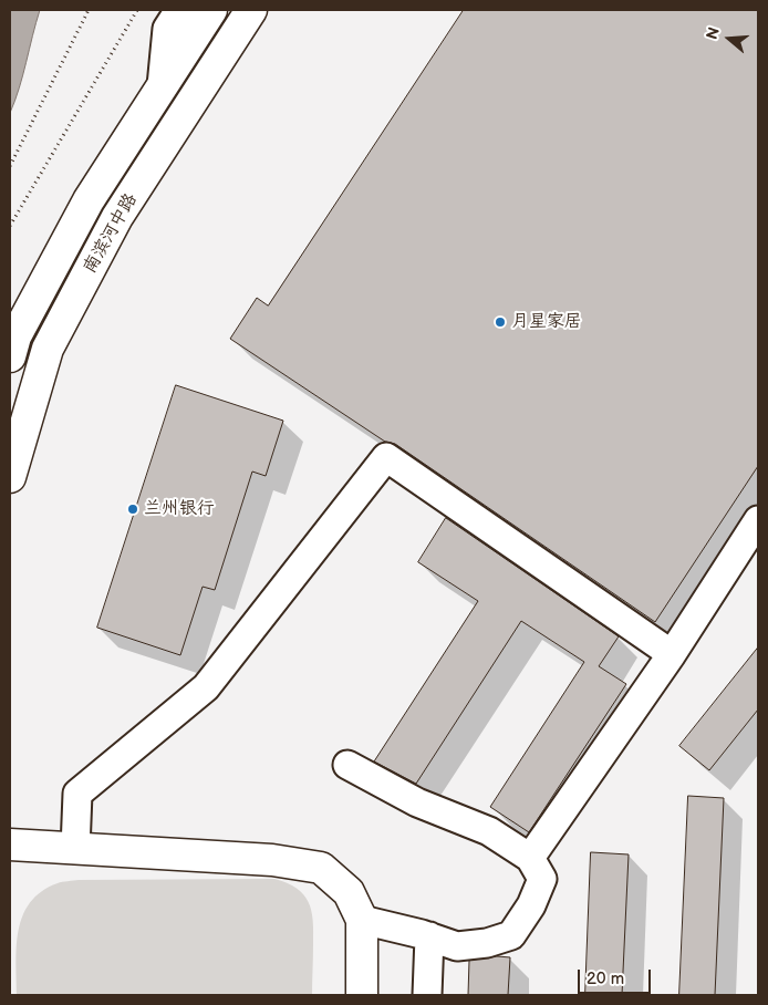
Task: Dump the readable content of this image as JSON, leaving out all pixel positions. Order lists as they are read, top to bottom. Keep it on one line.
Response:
{"streets":{"main road":["南滨河中路"]},"places":["月星家居","兰州银行"],"scale_bar":"20 m","north":"left"}
